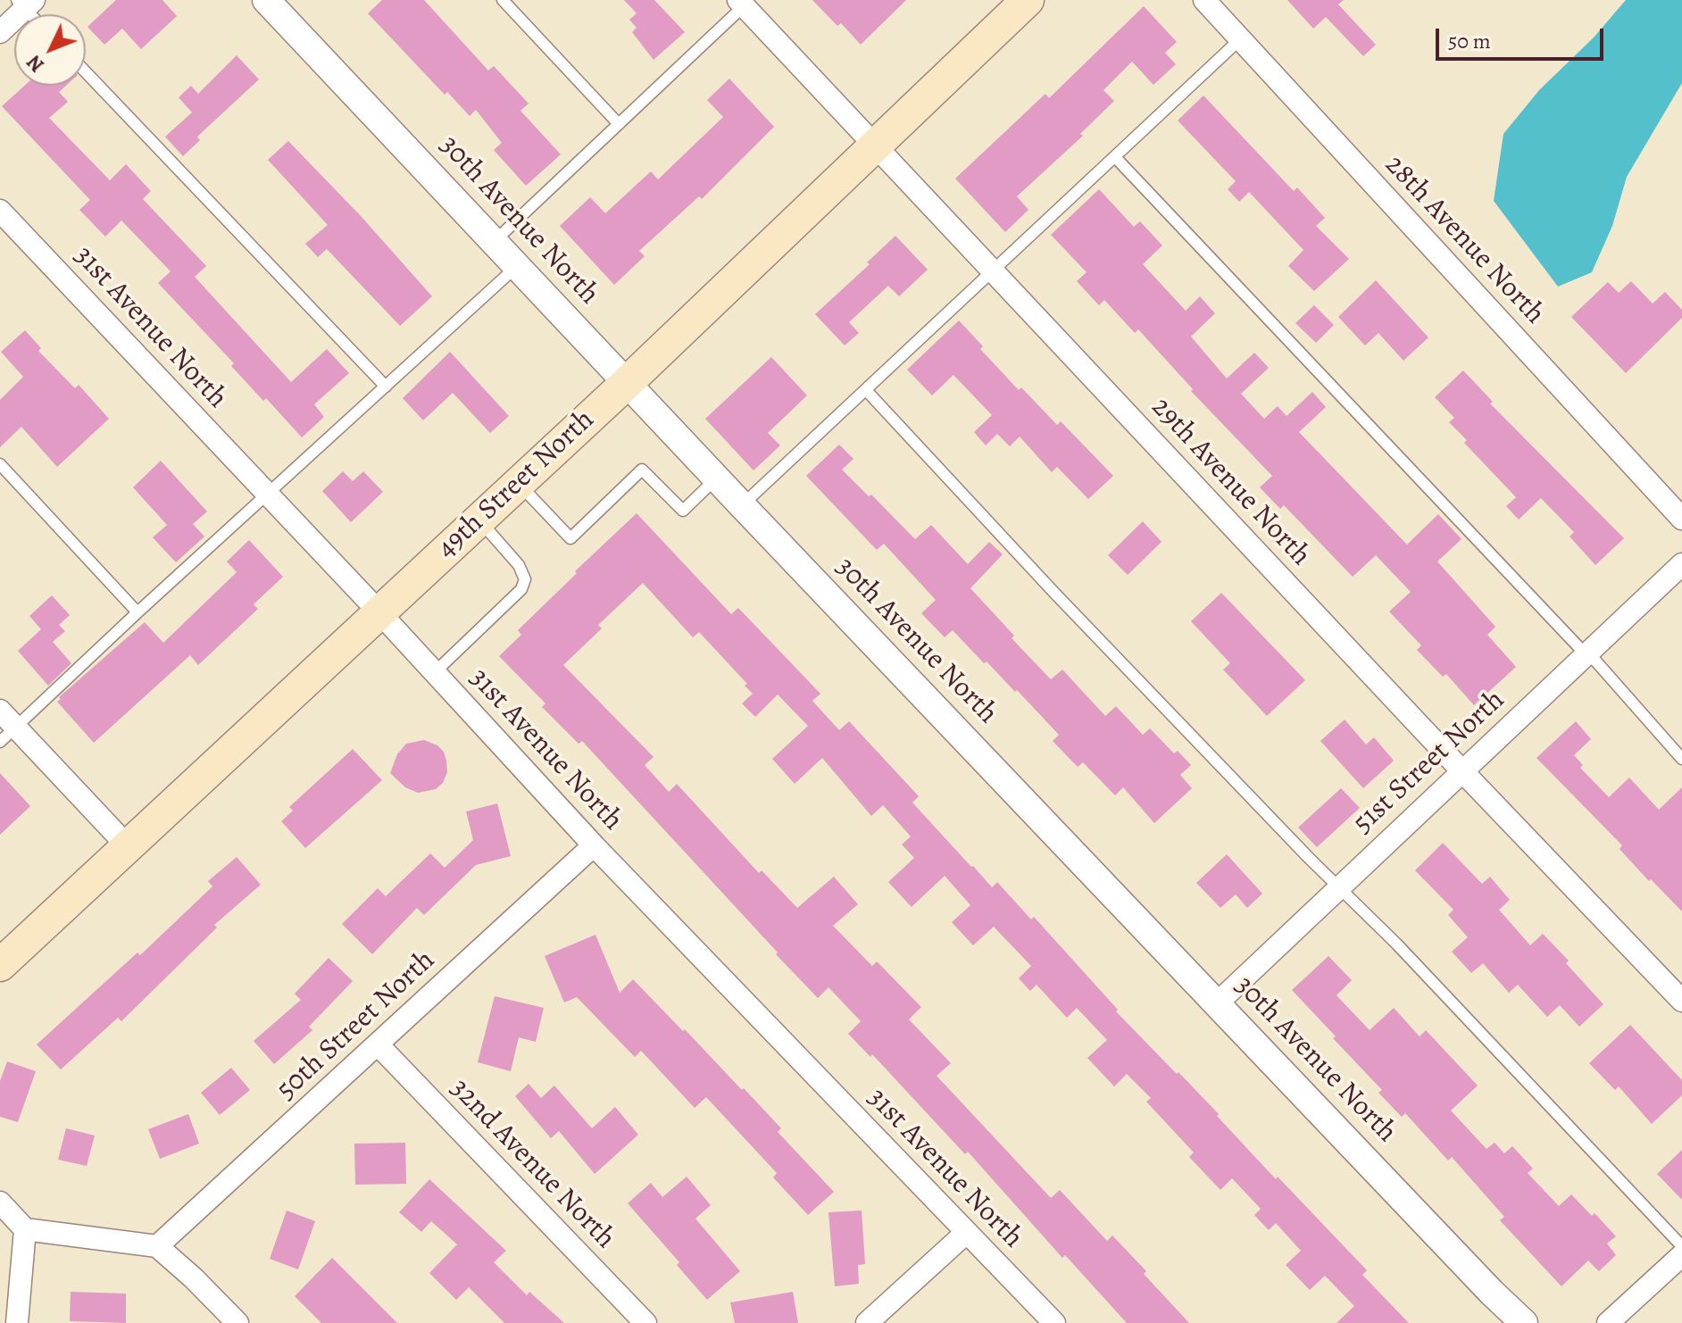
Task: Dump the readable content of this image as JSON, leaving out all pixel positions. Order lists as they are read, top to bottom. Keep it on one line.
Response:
{"streets":{"main road":["49th Street North"],"street":["30th Avenue North","28th Avenue North","31st Avenue North","29th Avenue North","51st Street North","50th Street North","32nd Avenue North"]},"crossings":[["30th Avenue North","49th Street North"],["30th Avenue North","51st Street North"],["31st Avenue North","49th Street North"],["31st Avenue North","50th Street North"],["29th Avenue North","49th Street North"],["29th Avenue North","51st Street North"],["50th Street North","32nd Avenue North"]],"scale_bar":"50 m","north":"bottom left"}
